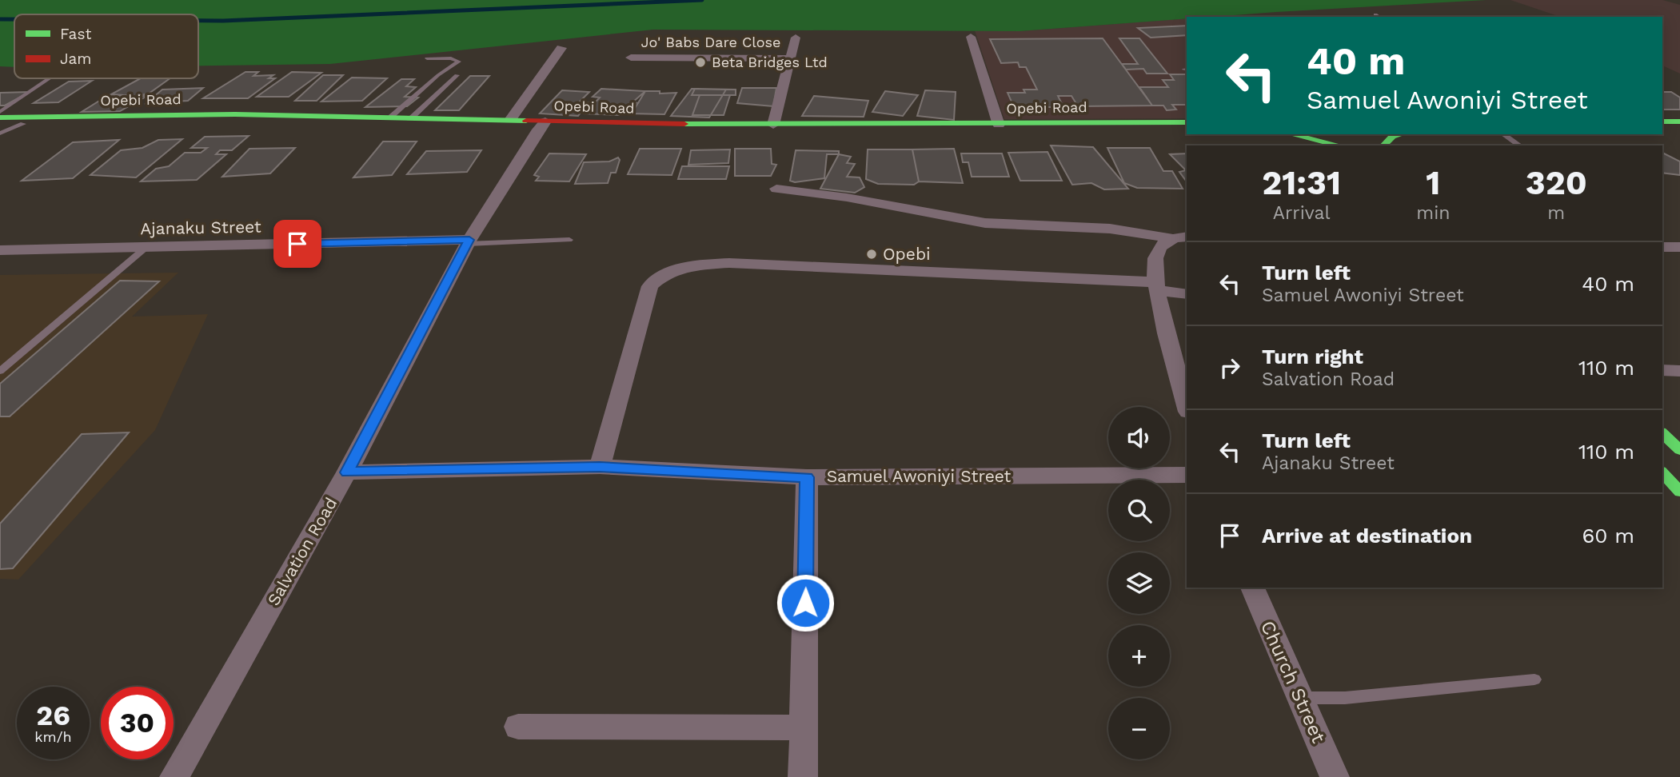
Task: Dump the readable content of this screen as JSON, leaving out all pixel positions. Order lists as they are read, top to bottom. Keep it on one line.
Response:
{"streets":{"main road":["Opebi Road"],"street":["Jo' Babs Dare Close","Ajanaku Street","Samuel Awoniyi Street","Salvation Road","Church Street"]},"crossings":[["Opebi Road","Salvation Road"],["Ajanaku Street","Salvation Road"],["Samuel Awoniyi Street","Salvation Road"]],"places":["Beta Bridges Ltd","Opebi"],"legend":["Fast","Jam"],"page":{"turn":["40 m","Samuel Awoniyi Street"],"eta":["21:31","Arrival","1","min","320","m"],"list":[{"name":"Turn left","note":"Samuel Awoniyi Street","value":"40 m"},{"name":"Turn right","note":"Salvation Road","value":"110 m"},{"name":"Turn left","note":"Ajanaku Street","value":"110 m"},{"name":"Arrive at destination","value":"60 m"}],"map_buttons":["+","−"],"speed":"26 km/h","limit":"30"}}
